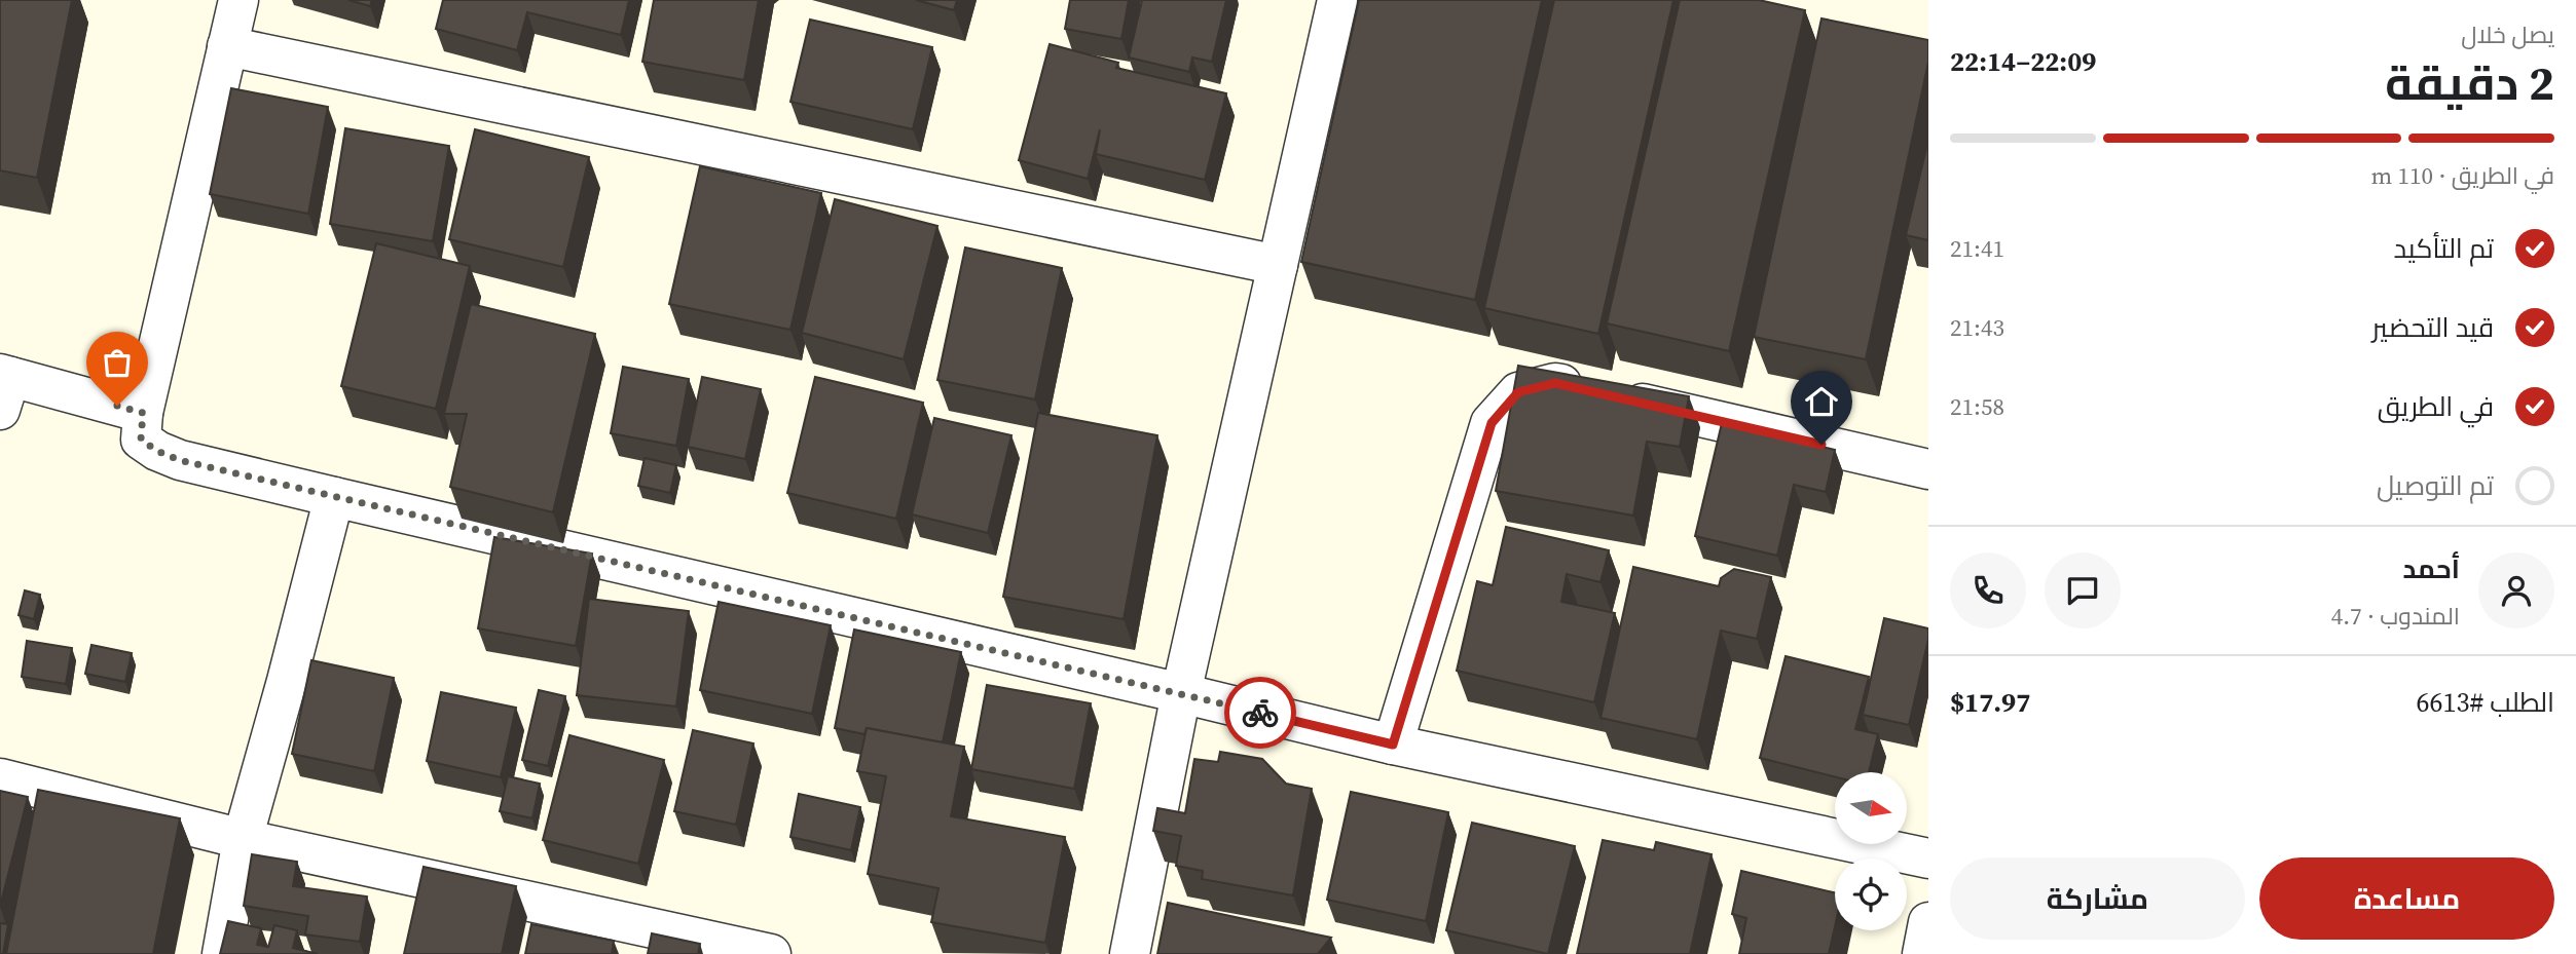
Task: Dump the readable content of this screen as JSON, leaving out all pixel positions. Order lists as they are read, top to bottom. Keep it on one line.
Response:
{"north":"right","page":{"heading":["2 دقيقة","يصل خلال","22:09–22:14"],"panel":["أحمد","المندوب · 4.7","الطلب #6613","$17.97"],"bar":"في الطريق · 110 m","list":[["تم التأكيد","21:41"],["قيد التحضير","21:43"],["في الطريق","21:58"],"تم التوصيل"],"buttons":["مساعدة","مشاركة"]}}
